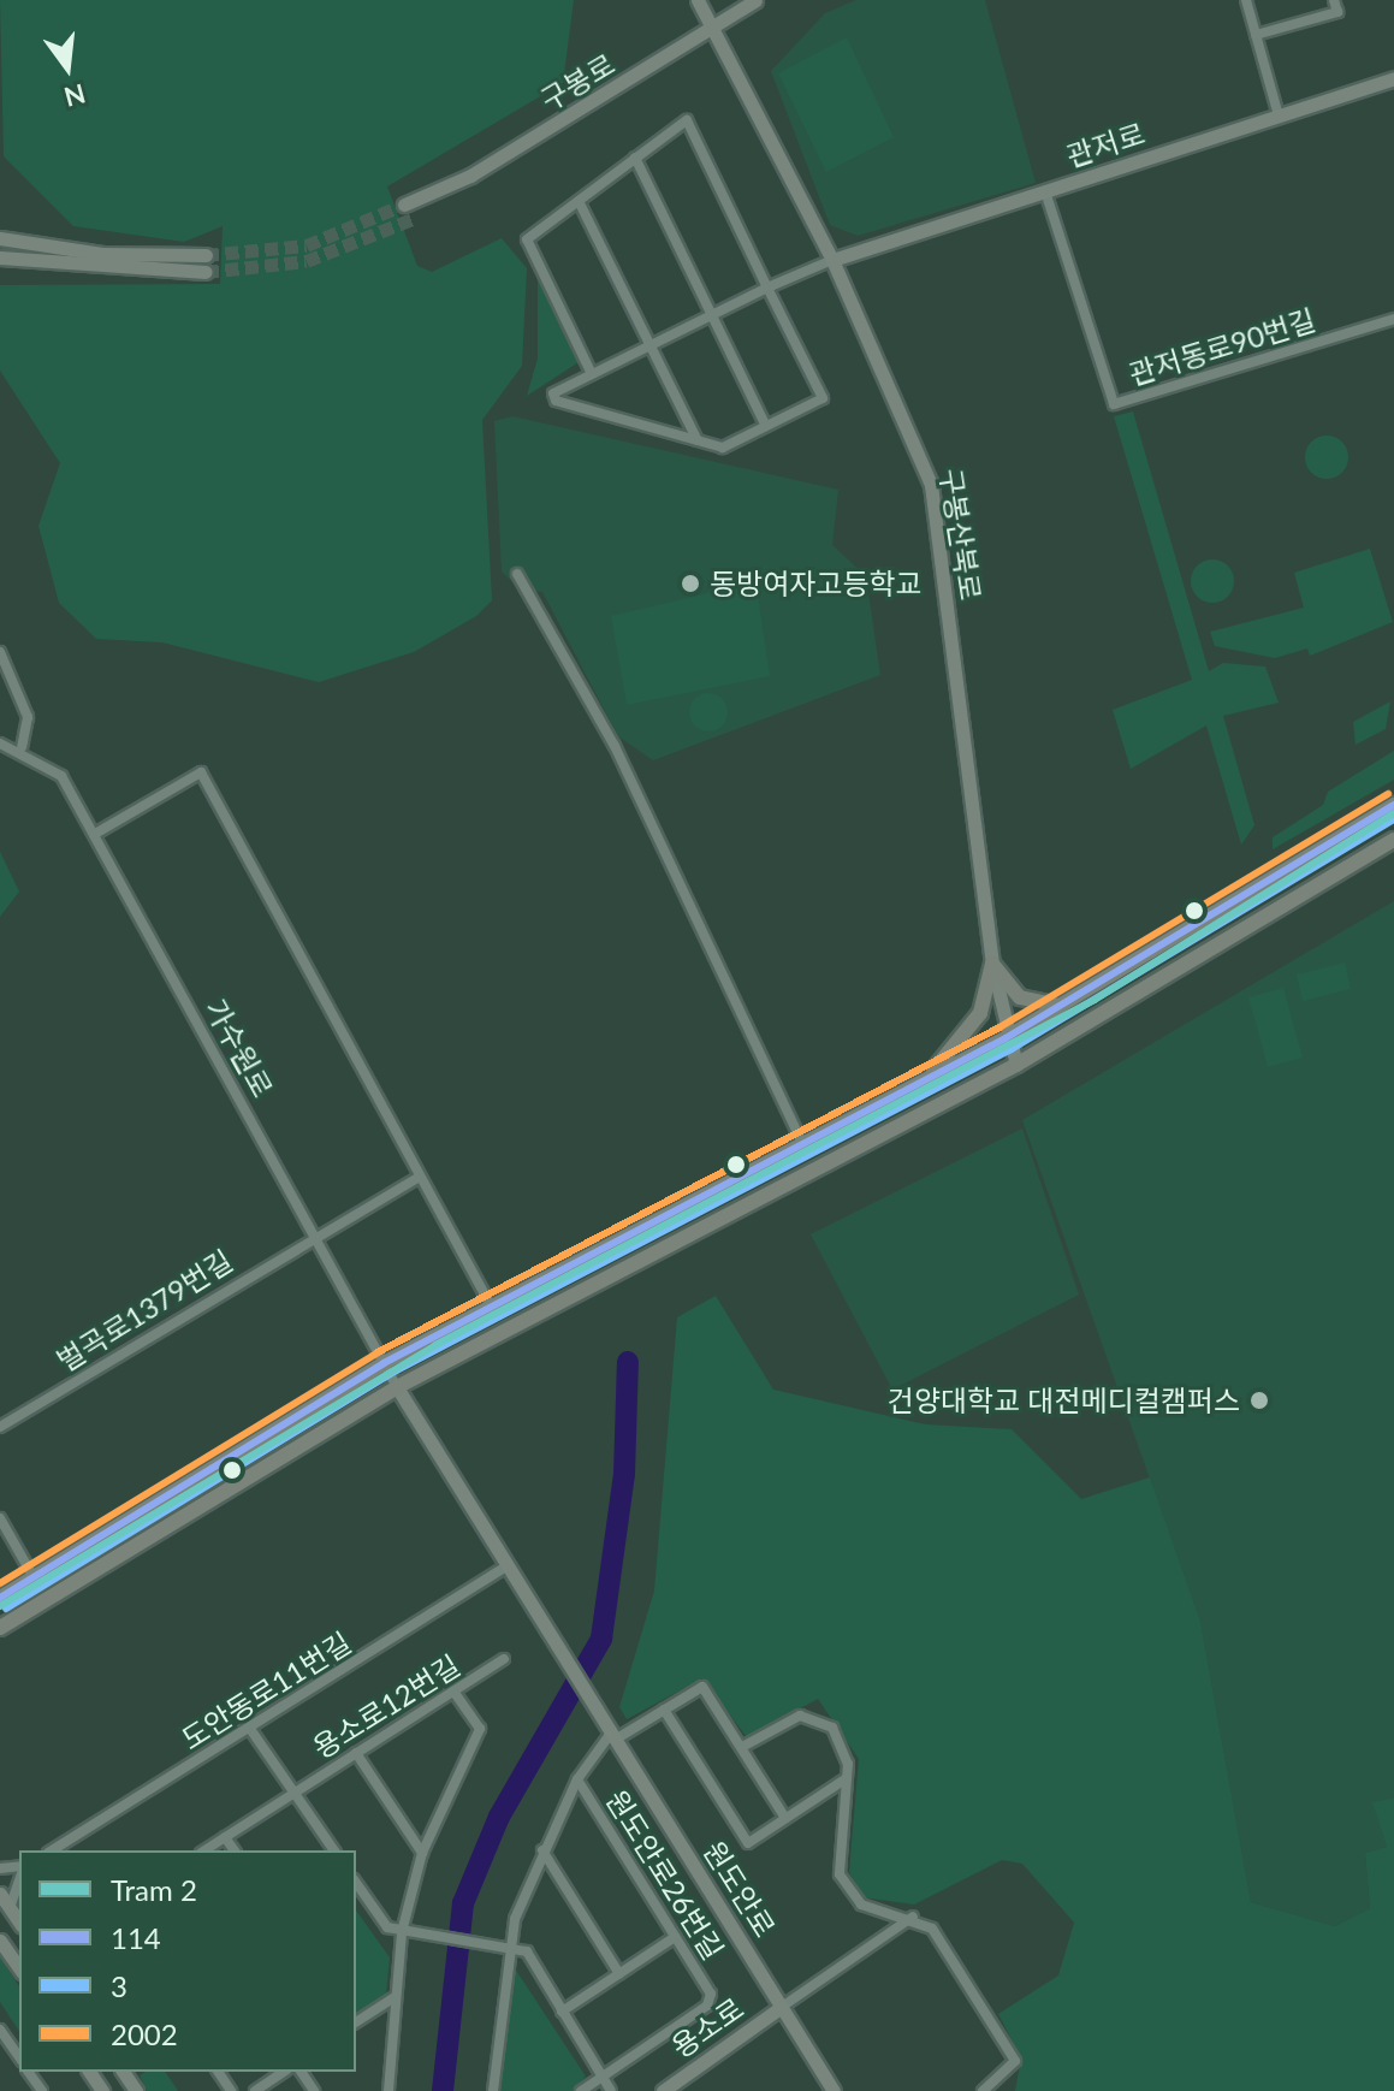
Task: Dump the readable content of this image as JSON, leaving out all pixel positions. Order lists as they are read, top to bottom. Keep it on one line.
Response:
{"streets":{"main road":["구봉로","관저로","구봉산북로","원도안로","용소로"],"street":["관저동로90번길","가수원로","벌곡로1379번길","도안동로11번길","용소로12번길","원도안로26번길"]},"crossings":[["구봉로","구봉산북로"],["관저로","관저동로90번길"],["관저로","구봉산북로"],["가수원로","벌곡로1379번길"],["도안동로11번길","용소로12번길"],["도안동로11번길","원도안로"],["원도안로26번길","원도안로"],["원도안로","용소로"]],"places":["동방여자고등학교","건양대학교 대전메디컬캠퍼스"],"lines":["transit line 2002","transit line 114","tram line 2","transit line 3"],"legend":["Tram 2","114","3","2002"],"north":"bottom"}
